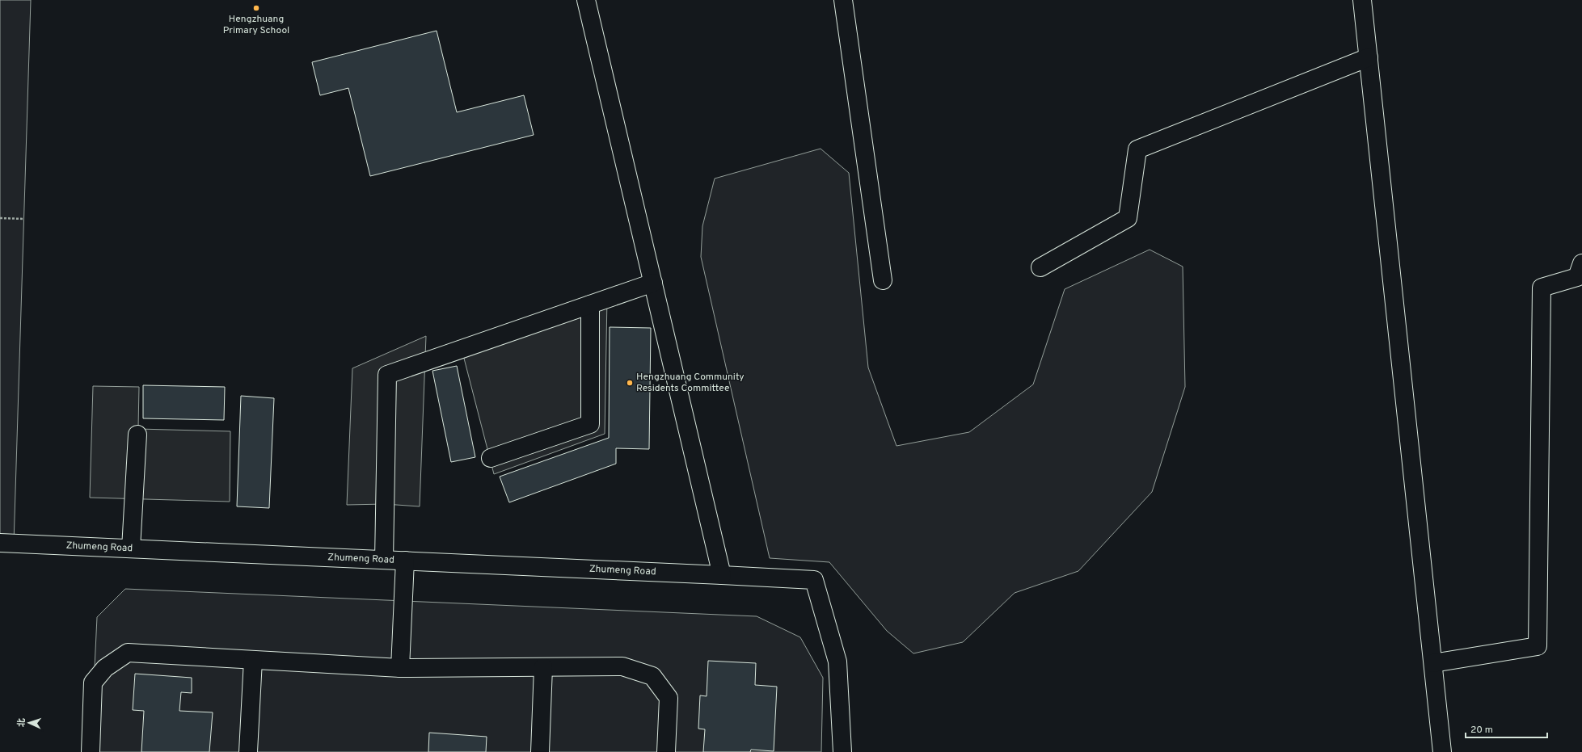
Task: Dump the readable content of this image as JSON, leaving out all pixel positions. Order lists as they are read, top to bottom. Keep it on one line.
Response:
{"streets":{"street":["Zhumeng Road"]},"places":["Hengzhuang Primary School","Hengzhuang Community Residents Committee"],"scale_bar":"20 m","north":"left"}
